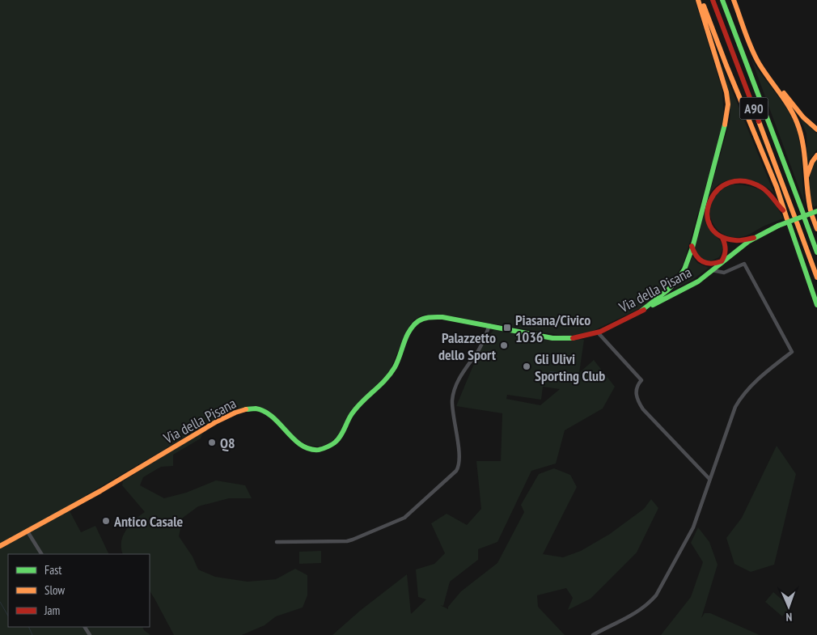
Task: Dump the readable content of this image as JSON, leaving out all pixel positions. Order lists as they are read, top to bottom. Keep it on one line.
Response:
{"streets":{"main road":["A90","Via della Pisana"]},"places":{"transit":["Piasana/Civico 1036"],"other":["Palazzetto dello Sport","Gli Ulivi Sporting Club","Q8","Antico Casale"]},"legend":["Fast","Slow","Jam"],"north":"bottom"}
